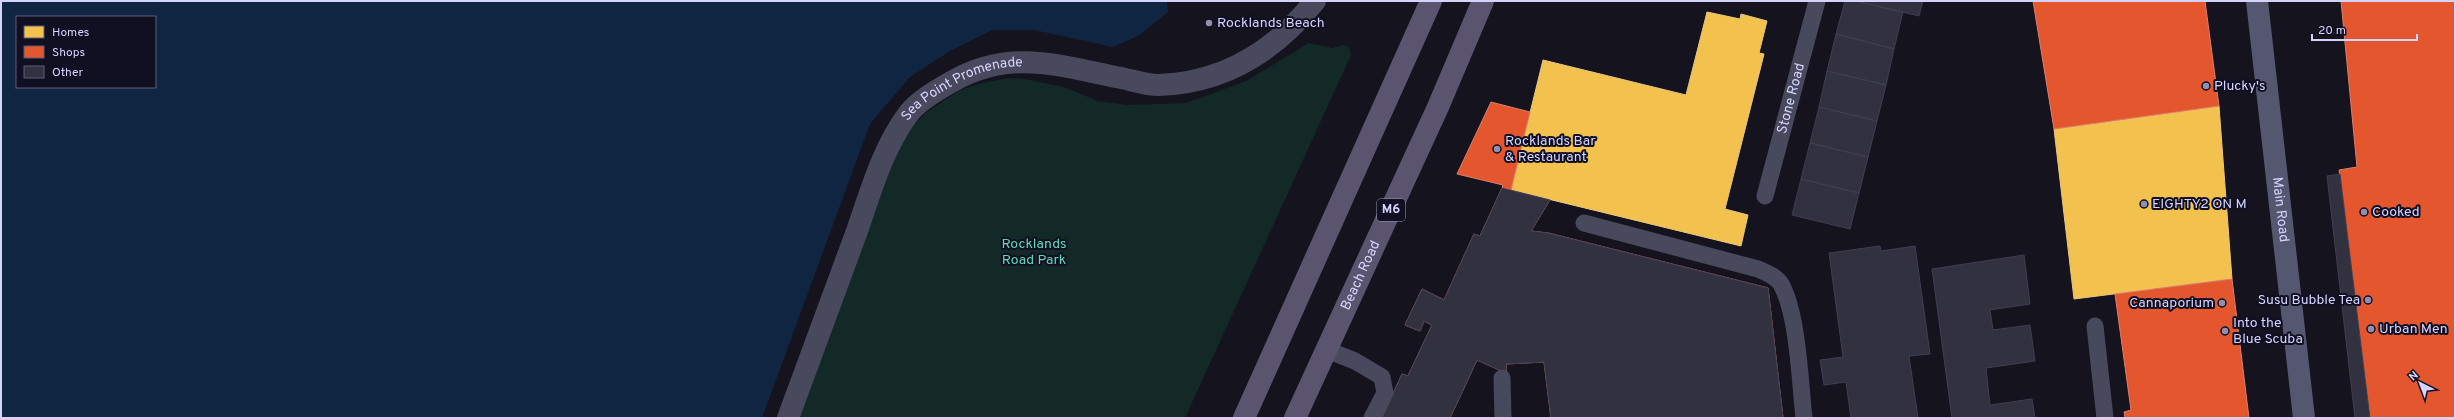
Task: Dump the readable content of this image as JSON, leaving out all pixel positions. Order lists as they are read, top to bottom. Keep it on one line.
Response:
{"streets":{"main road":["Main Road","M6","Beach Road"],"street":["Sea Point Promenade"],"lane":["Stone Road"]},"parks":["Rocklands Road Park"],"places":["Rocklands Beach","Plucky's","Rocklands Bar & Restaurant","EIGHTY2 ON M","Cooked","Susu Bubble Tea","Cannaporium","Urban Men","Into the Blue Scuba"],"legend":["Homes","Shops","Other"],"scale_bar":"20 m","north":"top left"}
